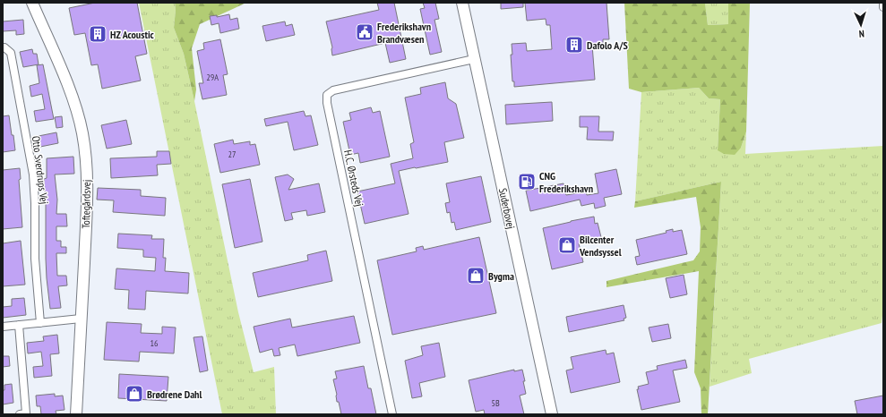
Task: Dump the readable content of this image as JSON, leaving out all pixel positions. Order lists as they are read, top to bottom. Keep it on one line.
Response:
{"streets":{"street":["Otto Sverdrups Vej","H.C. Ørsteds Vej","Toftegårdsvej","Suderbovej"]},"crossings":[["H.C. Ørsteds Vej","Suderbovej"]],"places":{"public building":["Frederikshavn Brandvæsen"],"building":["HZ Acoustic","Dafolo A/S"],"fuel station":["CNG Frederikshavn"],"shop":["Bilcenter Vendsyssel","Bygma","Brødrene Dahl"]},"house_numbers":["29A","27","16","5B"],"north":"bottom"}
